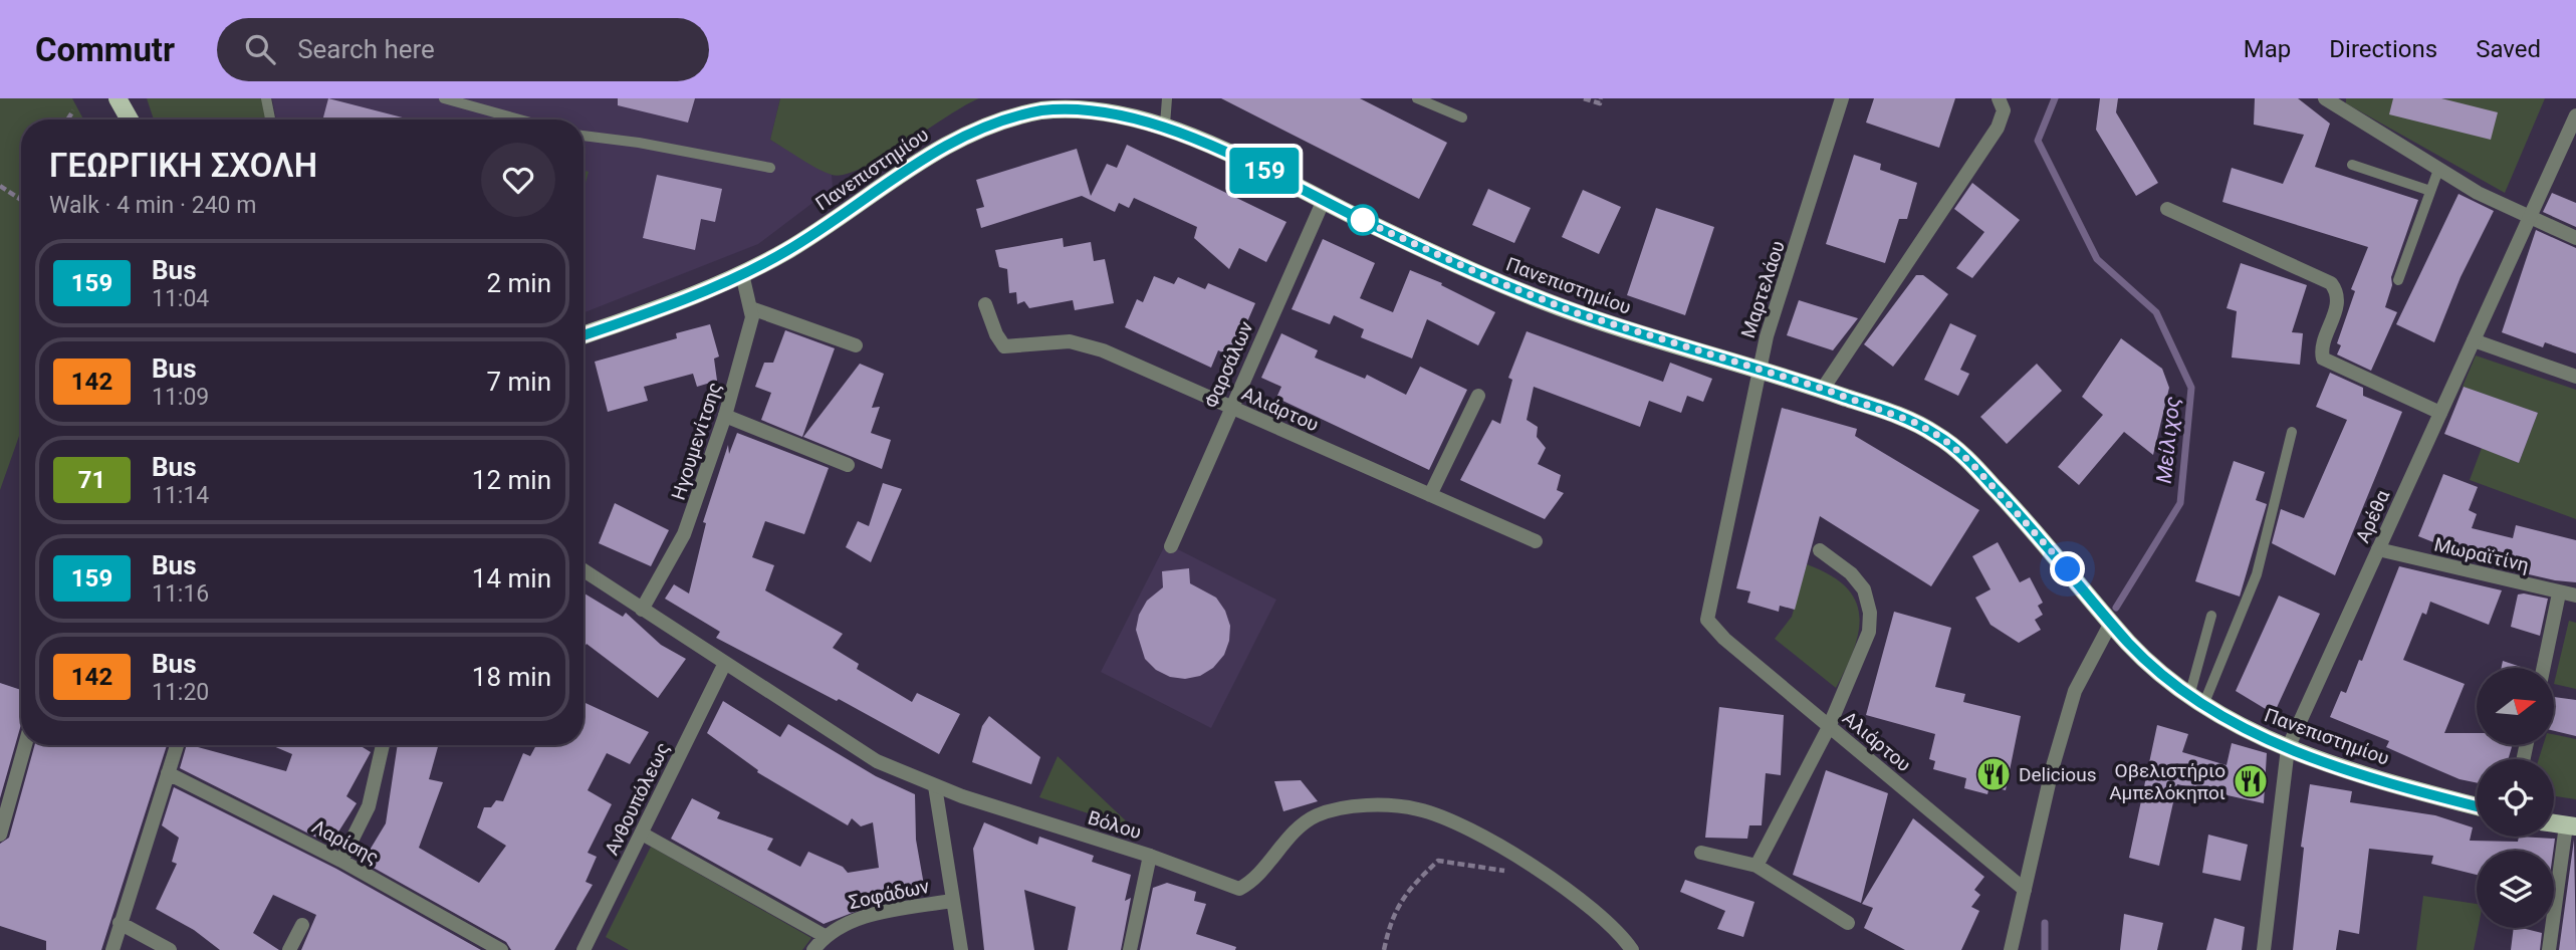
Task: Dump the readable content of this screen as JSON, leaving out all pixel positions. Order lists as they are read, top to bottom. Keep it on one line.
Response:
{"streets":{"main road":["Πανεπιστημίου"],"street":["Μαρτελάου","Φαρσάλων","Αλιάρτου","Ηγουμενίτσης","Αρέθα","Μωραϊτίνη","Ανθουπόλεως","Βόλου","Λαρίσης","Σοφάδων"]},"crossings":[["Πανεπιστημίου","Μαρτελάου"],["Πανεπιστημίου","Φαρσάλων"],["Πανεπιστημίου","Ηγουμενίτσης"],["Πανεπιστημίου","Αρέθα"],["Μαρτελάου","Αλιάρτου"],["Φαρσάλων","Αλιάρτου"],["Ηγουμενίτσης","Βόλου"],["Αρέθα","Μωραϊτίνη"],["Ανθουπόλεως","Βόλου"],["Βόλου","Σοφάδων"]],"water":["Μείλιχος"],"places":{"restaurant":["Delicious","Οβελιστήριο Αμπελόκηποι"]},"lines":["bus line 159"],"north":"right","page":{"header":"Commutr","search":"Search here","nav":["Map","Directions","Saved"],"on_map":"159","heading":["ΓΕΩΡΓΙΚΗ ΣΧΟΛΗ","Walk · 4 min · 240 m"],"list":[{"mark":"159","name":"Bus","note":"11:04","value":"2 min"},{"mark":"142","name":"Bus","note":"11:09","value":"7 min"},{"mark":"71","name":"Bus","note":"11:14","value":"12 min"},{"mark":"159","name":"Bus","note":"11:16","value":"14 min"},{"mark":"142","name":"Bus","note":"11:20","value":"18 min"}]}}
